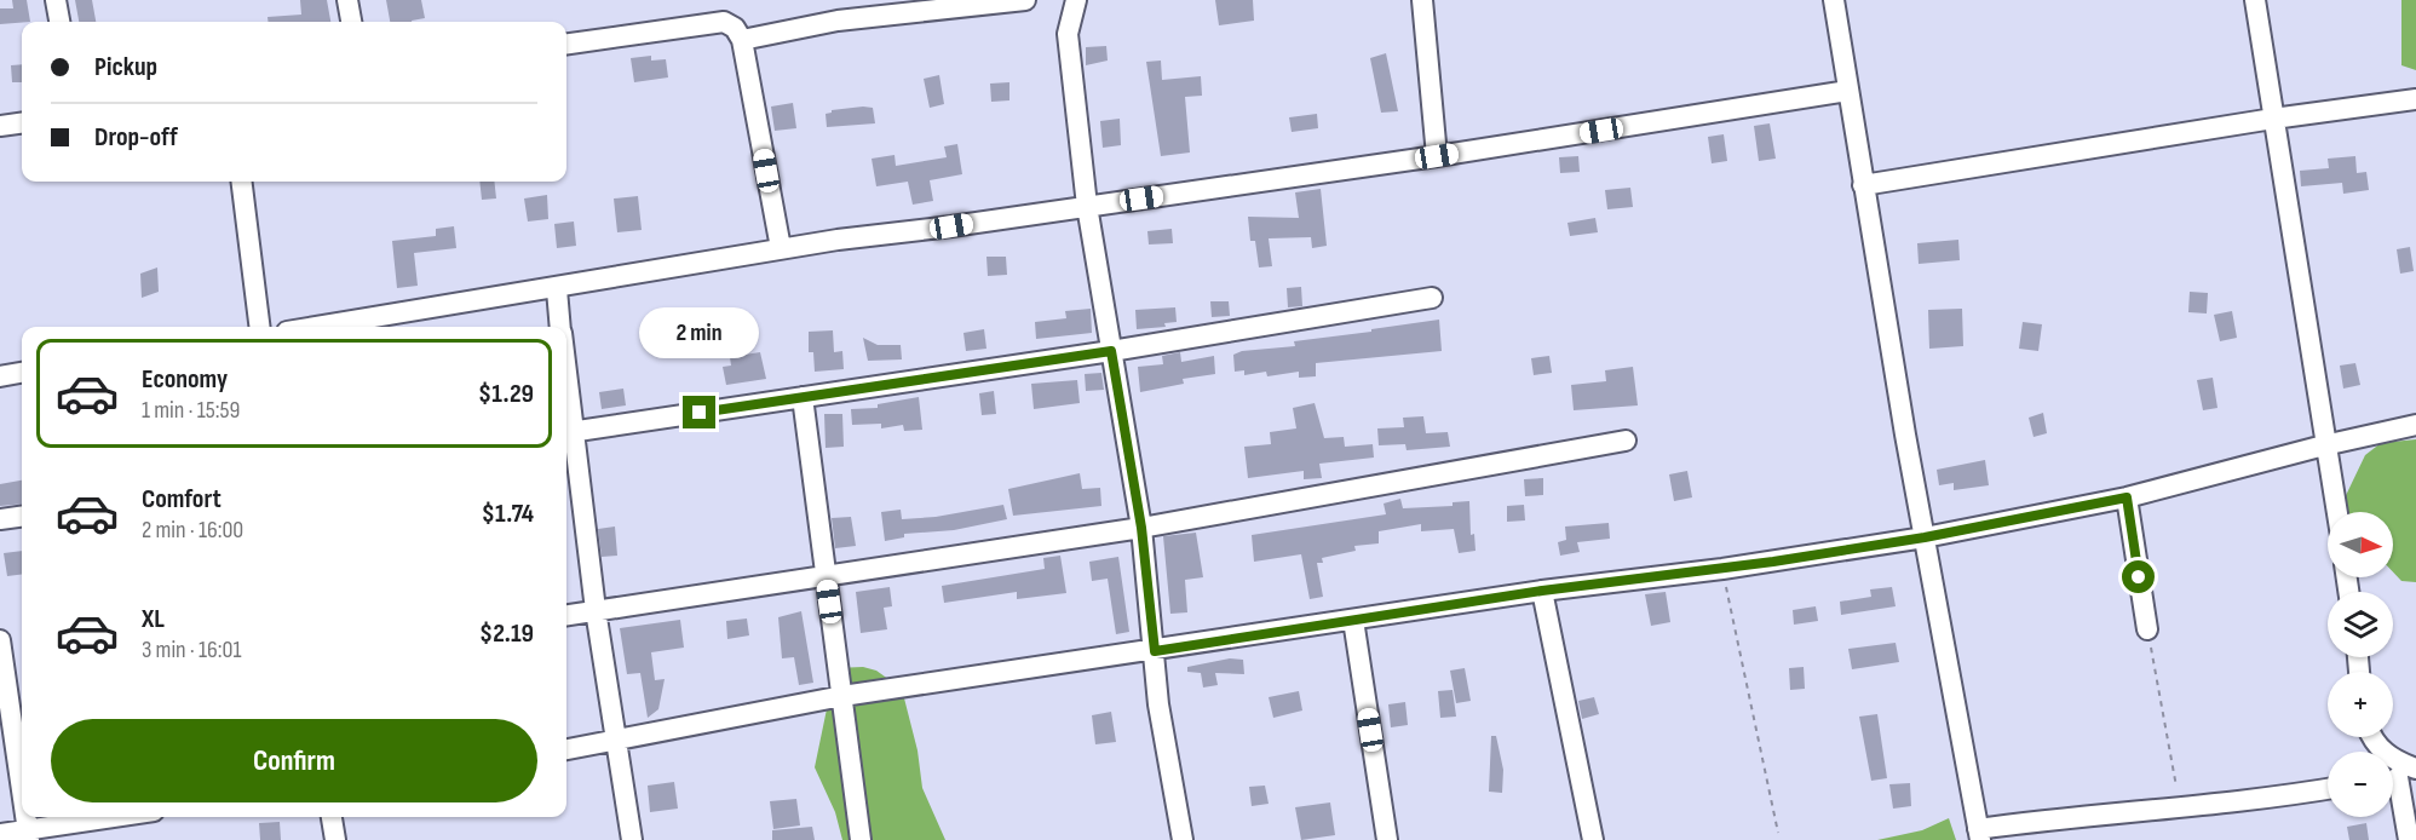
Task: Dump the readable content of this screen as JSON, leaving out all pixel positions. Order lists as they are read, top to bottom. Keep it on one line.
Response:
{"north":"right","page":{"banner":["Pickup","Drop-off"],"bubble":"2 min","list":[{"name":"Economy","note":"1 min · 15:59","value":"$1.29"},{"name":"Comfort","note":"2 min · 16:00","value":"$1.74"},{"name":"XL","note":"3 min · 16:01","value":"$2.19"}],"map_buttons":["+","−"],"buttons":"Confirm"}}
